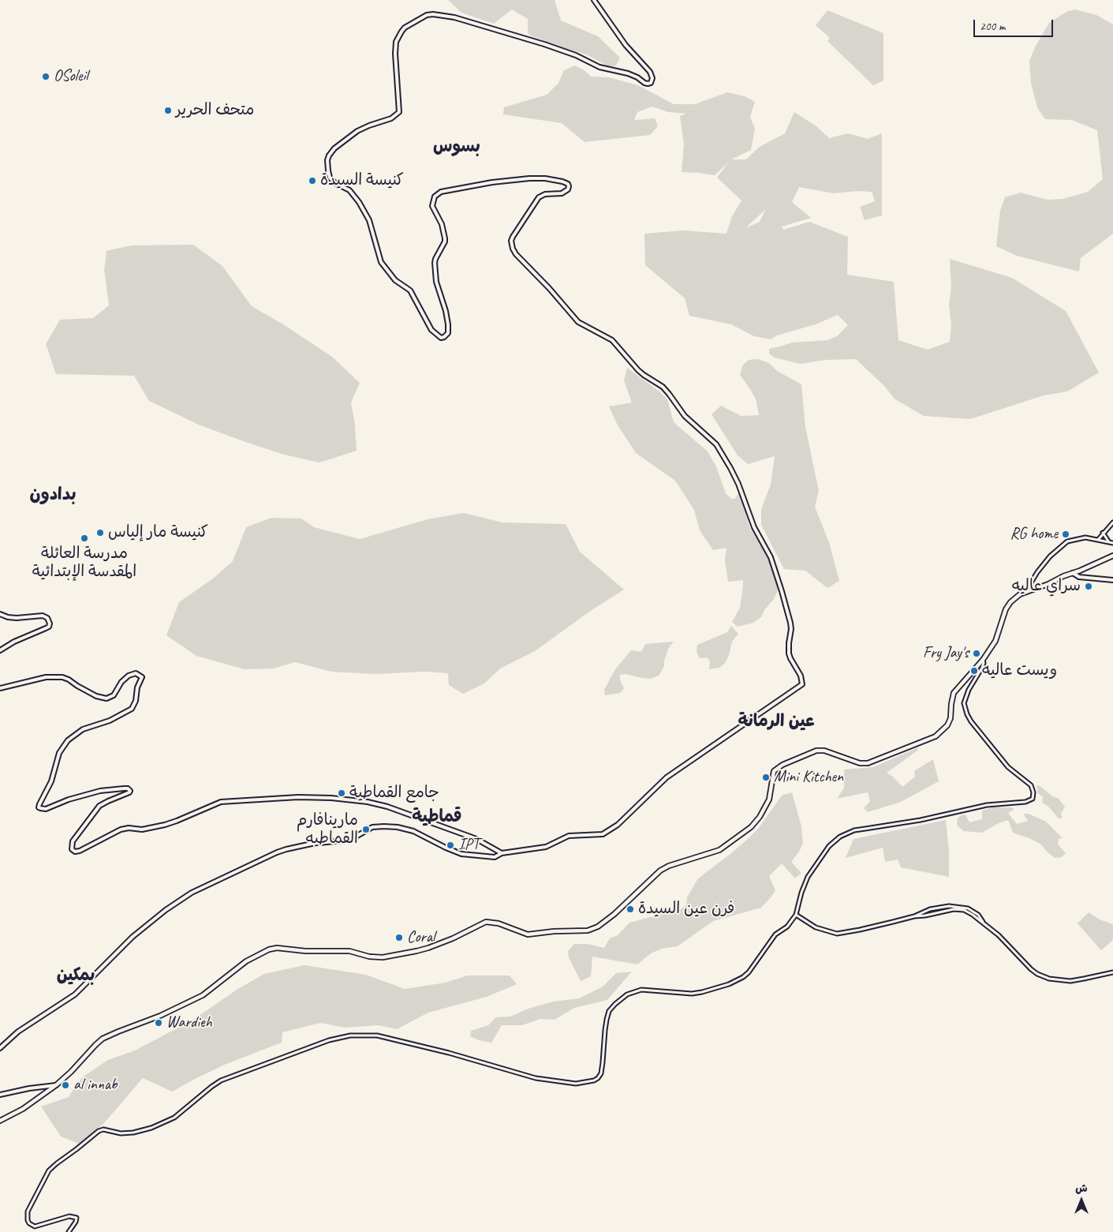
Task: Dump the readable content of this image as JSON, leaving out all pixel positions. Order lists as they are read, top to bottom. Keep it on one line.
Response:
{"districts":["بسوس","بدادون","عين الرمانة","قماطية","بمكين"],"places":["OSoleil","متحف الحرير","كنيسة السيدة","كنيسة مار إلياس","RG home","مدرسة العائلة المقدسة الإبتدائية","سراي عاليه","Fry Jay's","ويست عاليه","Mini Kitchen","جامع القماطية","مارينافارم القماطيه","IPT","فرن عين السيدة","Coral","Wardieh","al innab"],"scale_bar":"200 m","north":"top"}
